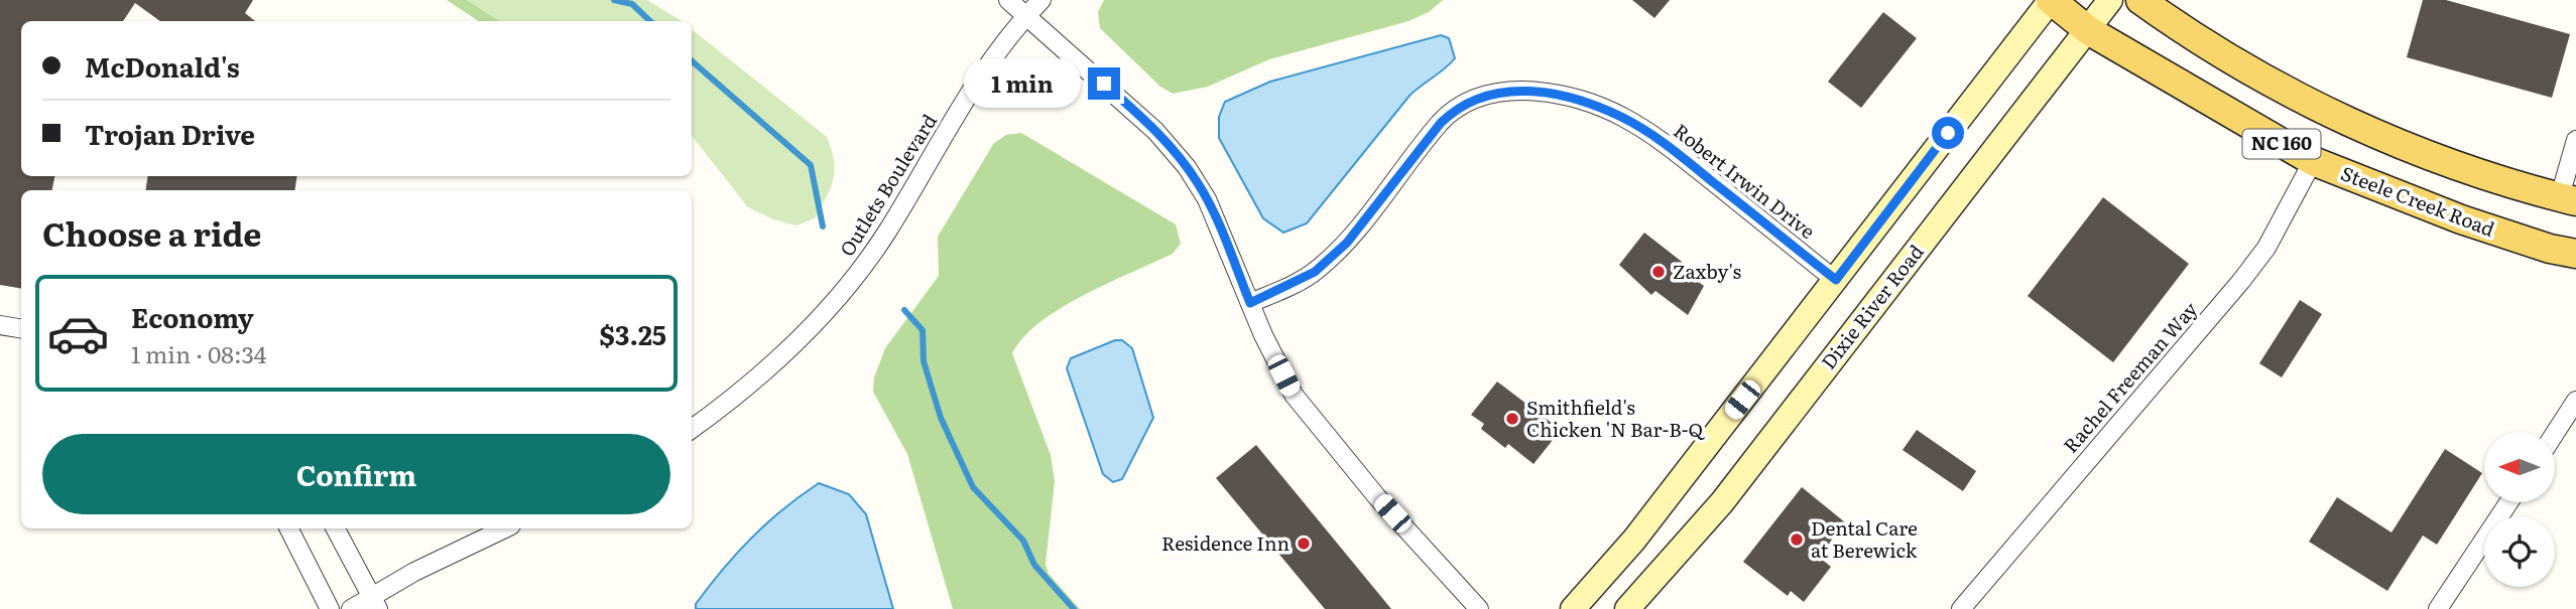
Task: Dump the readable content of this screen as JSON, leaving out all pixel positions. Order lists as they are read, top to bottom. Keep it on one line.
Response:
{"streets":{"main road":["NC 160","Steele Creek Road"],"street":["Robert Irwin Drive","Outlets Boulevard","Dixie River Road","Rachel Freeman Way"]},"crossings":[["Steele Creek Road","Dixie River Road"],["Steele Creek Road","Rachel Freeman Way"]],"places":["Zaxby's","Smithfield's Chicken 'N Bar-B-Q","Dental Care at Berewick","Residence Inn"],"north":"left","page":{"banner":["McDonald's","Trojan Drive"],"bubble":"1 min","heading":"Choose a ride","list":[{"name":"Economy","note":"1 min · 08:34","value":"$3.25"}],"buttons":"Confirm"}}
